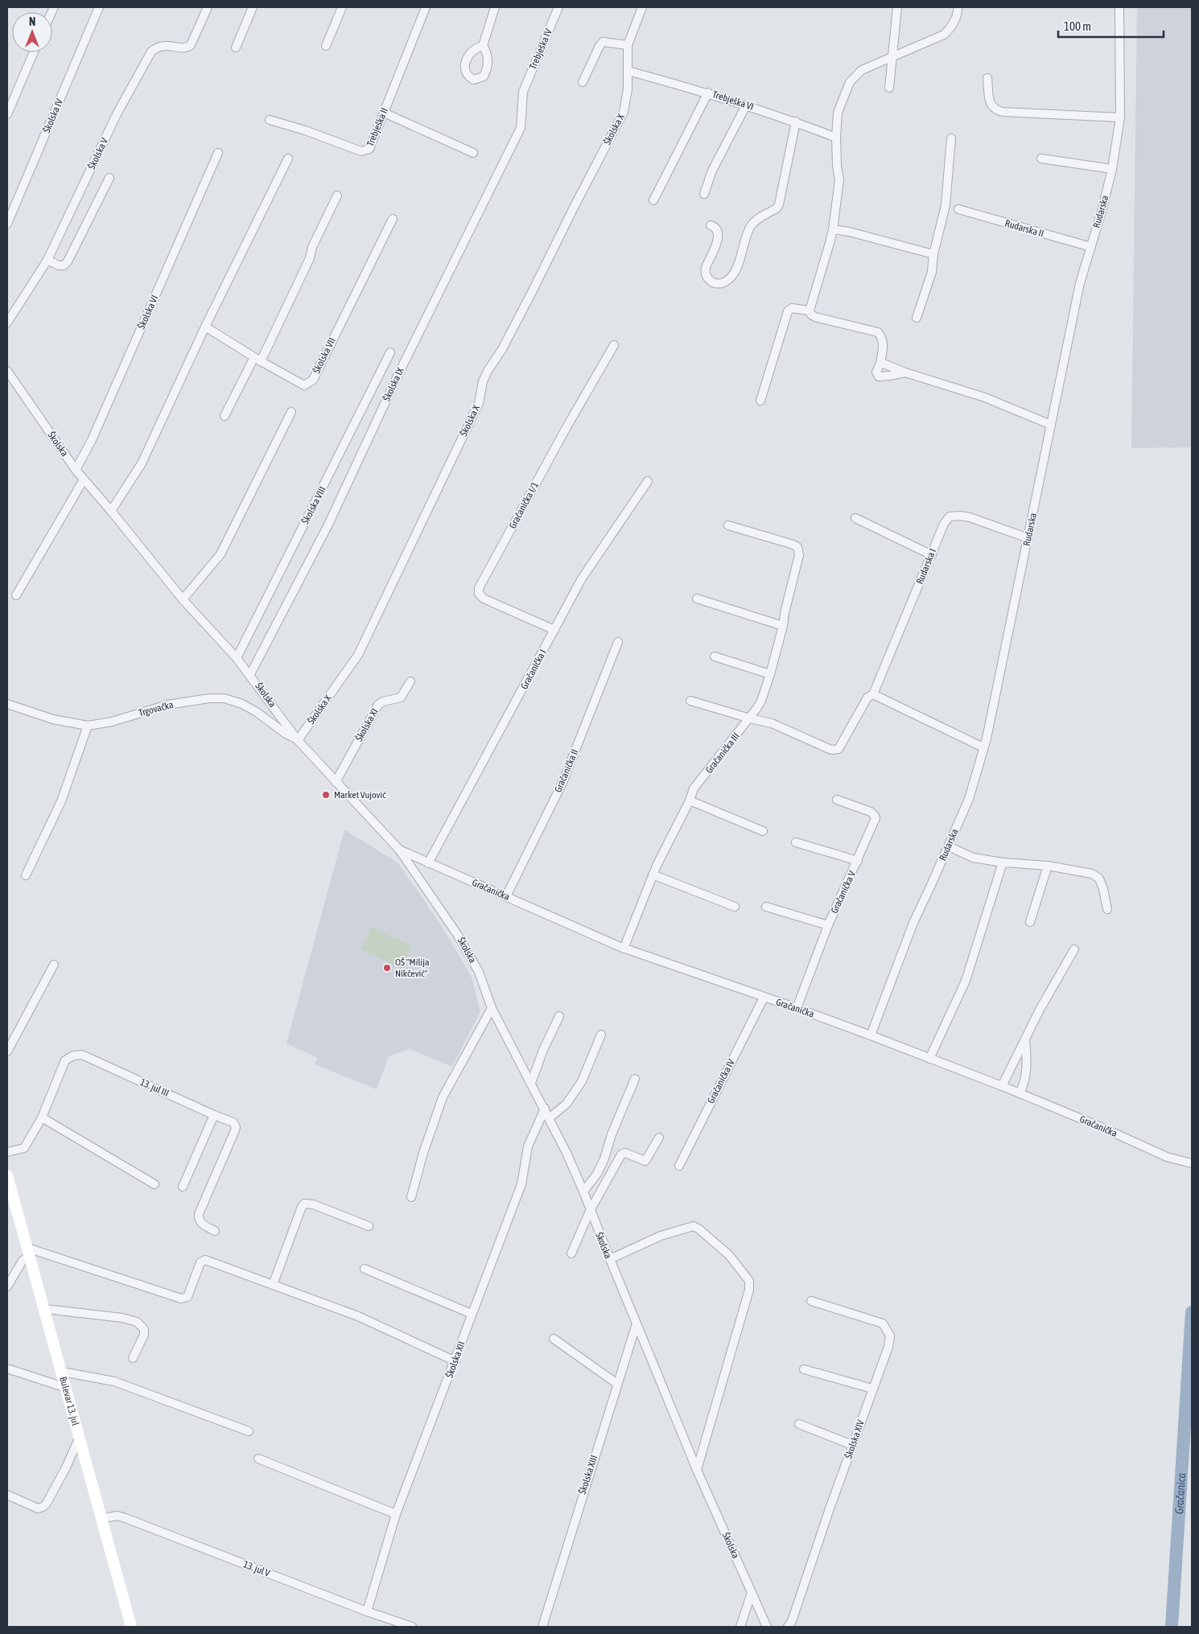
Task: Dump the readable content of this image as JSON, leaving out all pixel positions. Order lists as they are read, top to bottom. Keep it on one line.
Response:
{"streets":{"street":["Trebješka IV","Trebješka VI","Školska IV","Trebješka II","Školska X","Školska V","Rudarska","Rudarska II","Školska VI","Školska VII","Školska IX","Školska","Školska VIII","Gračanička I/1","Rudarska I","Gračanička I","Trgovačka","Školska XI","Gračanička III","Gračanička II","Gračanička","Gračanička V","Gračanička IV","13. jul III","Školska XII","Bulevar 13. jul","Školska XIV","Školska XIII","13. jul V"]},"crossings":[["Trebješka IV","Školska IX"],["Trebješka VI","Školska X"],["Školska X","Školska"],["Školska X","Trgovačka"],["Rudarska","Rudarska II"],["Rudarska","Rudarska I"],["Rudarska","Gračanička"],["Školska VI","Školska"],["Školska IX","Školska"],["Školska","Školska VIII"],["Školska","Trgovačka"],["Školska","Školska XI"],["Školska","Gračanička"],["Školska","Školska XII"],["Školska","Školska XIII"],["Gračanička I/1","Gračanička I"],["Rudarska I","Gračanička III"],["Gračanička I","Gračanička"],["Gračanička III","Gračanička"],["Gračanička II","Gračanička"],["Gračanička","Gračanička V"],["Gračanička","Gračanička IV"],["Školska XII","13. jul V"],["Bulevar 13. jul","13. jul V"]],"water":["Gračanica"],"places":["Market Vujović","OŠ \"Milija Nikčević\""],"scale_bar":"100 m","north":"top"}
